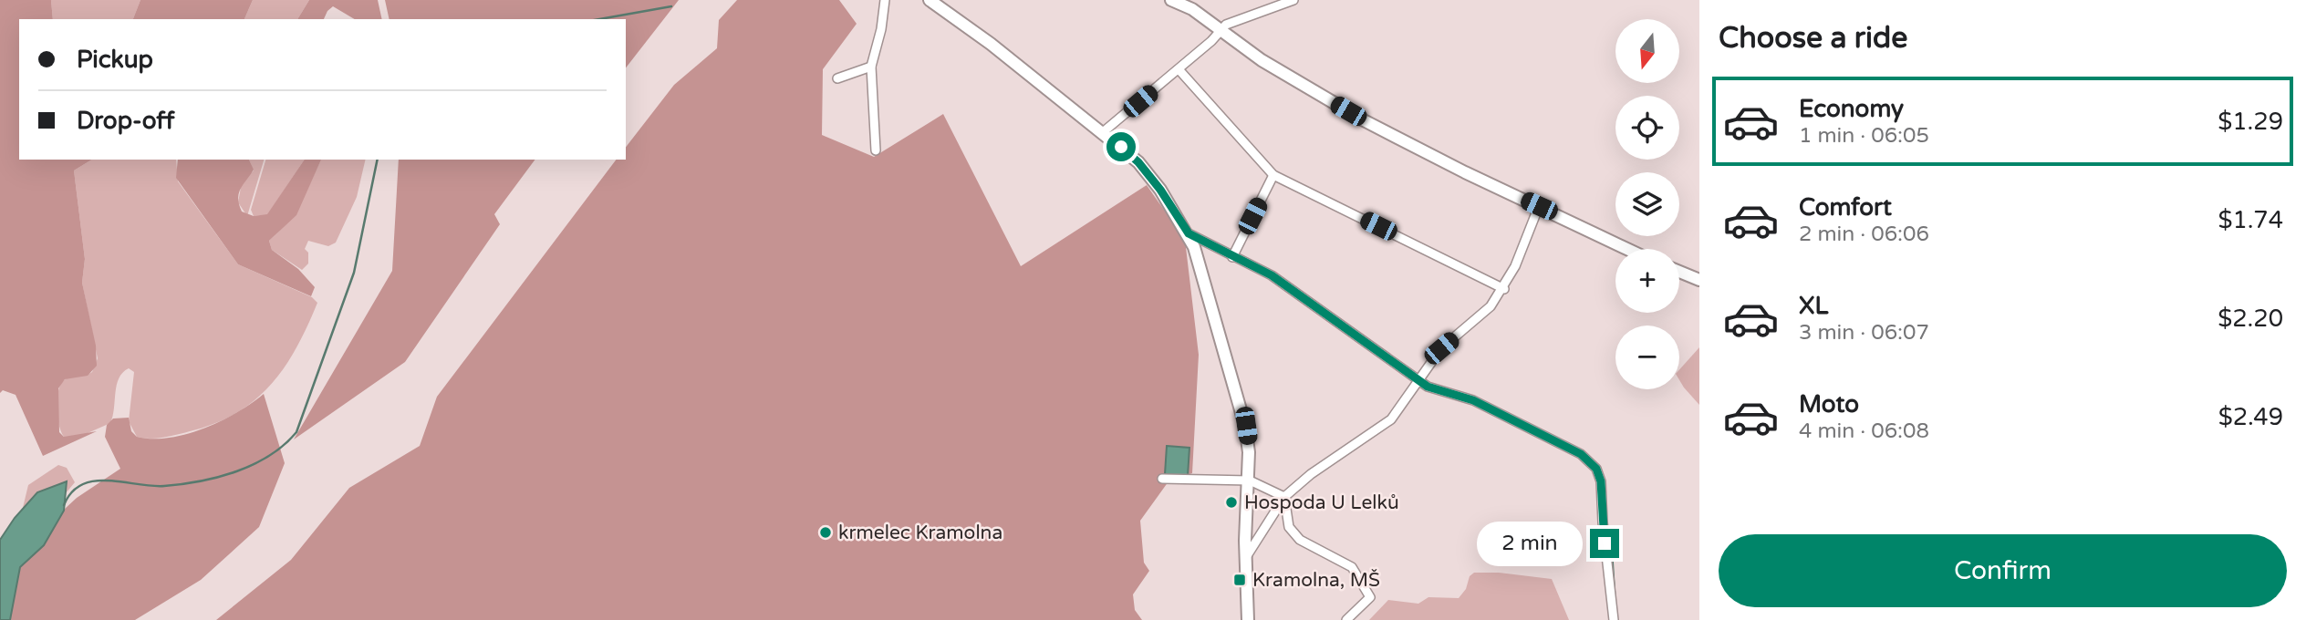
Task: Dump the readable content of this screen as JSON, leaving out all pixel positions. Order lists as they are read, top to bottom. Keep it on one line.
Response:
{"places":{"other":["Hospoda U Lelků","krmelec Kramolna"],"transit":["Kramolna, MŠ"]},"north":"bottom","page":{"heading":"Choose a ride","map_buttons":["+","−"],"banner":["Pickup","Drop-off"],"list":[{"name":"Economy","note":"1 min · 06:05","value":"$1.29"},{"name":"Comfort","note":"2 min · 06:06","value":"$1.74"},{"name":"XL","note":"3 min · 06:07","value":"$2.20"},{"name":"Moto","note":"4 min · 06:08","value":"$2.49"}],"bubble":"2 min","buttons":"Confirm"}}
